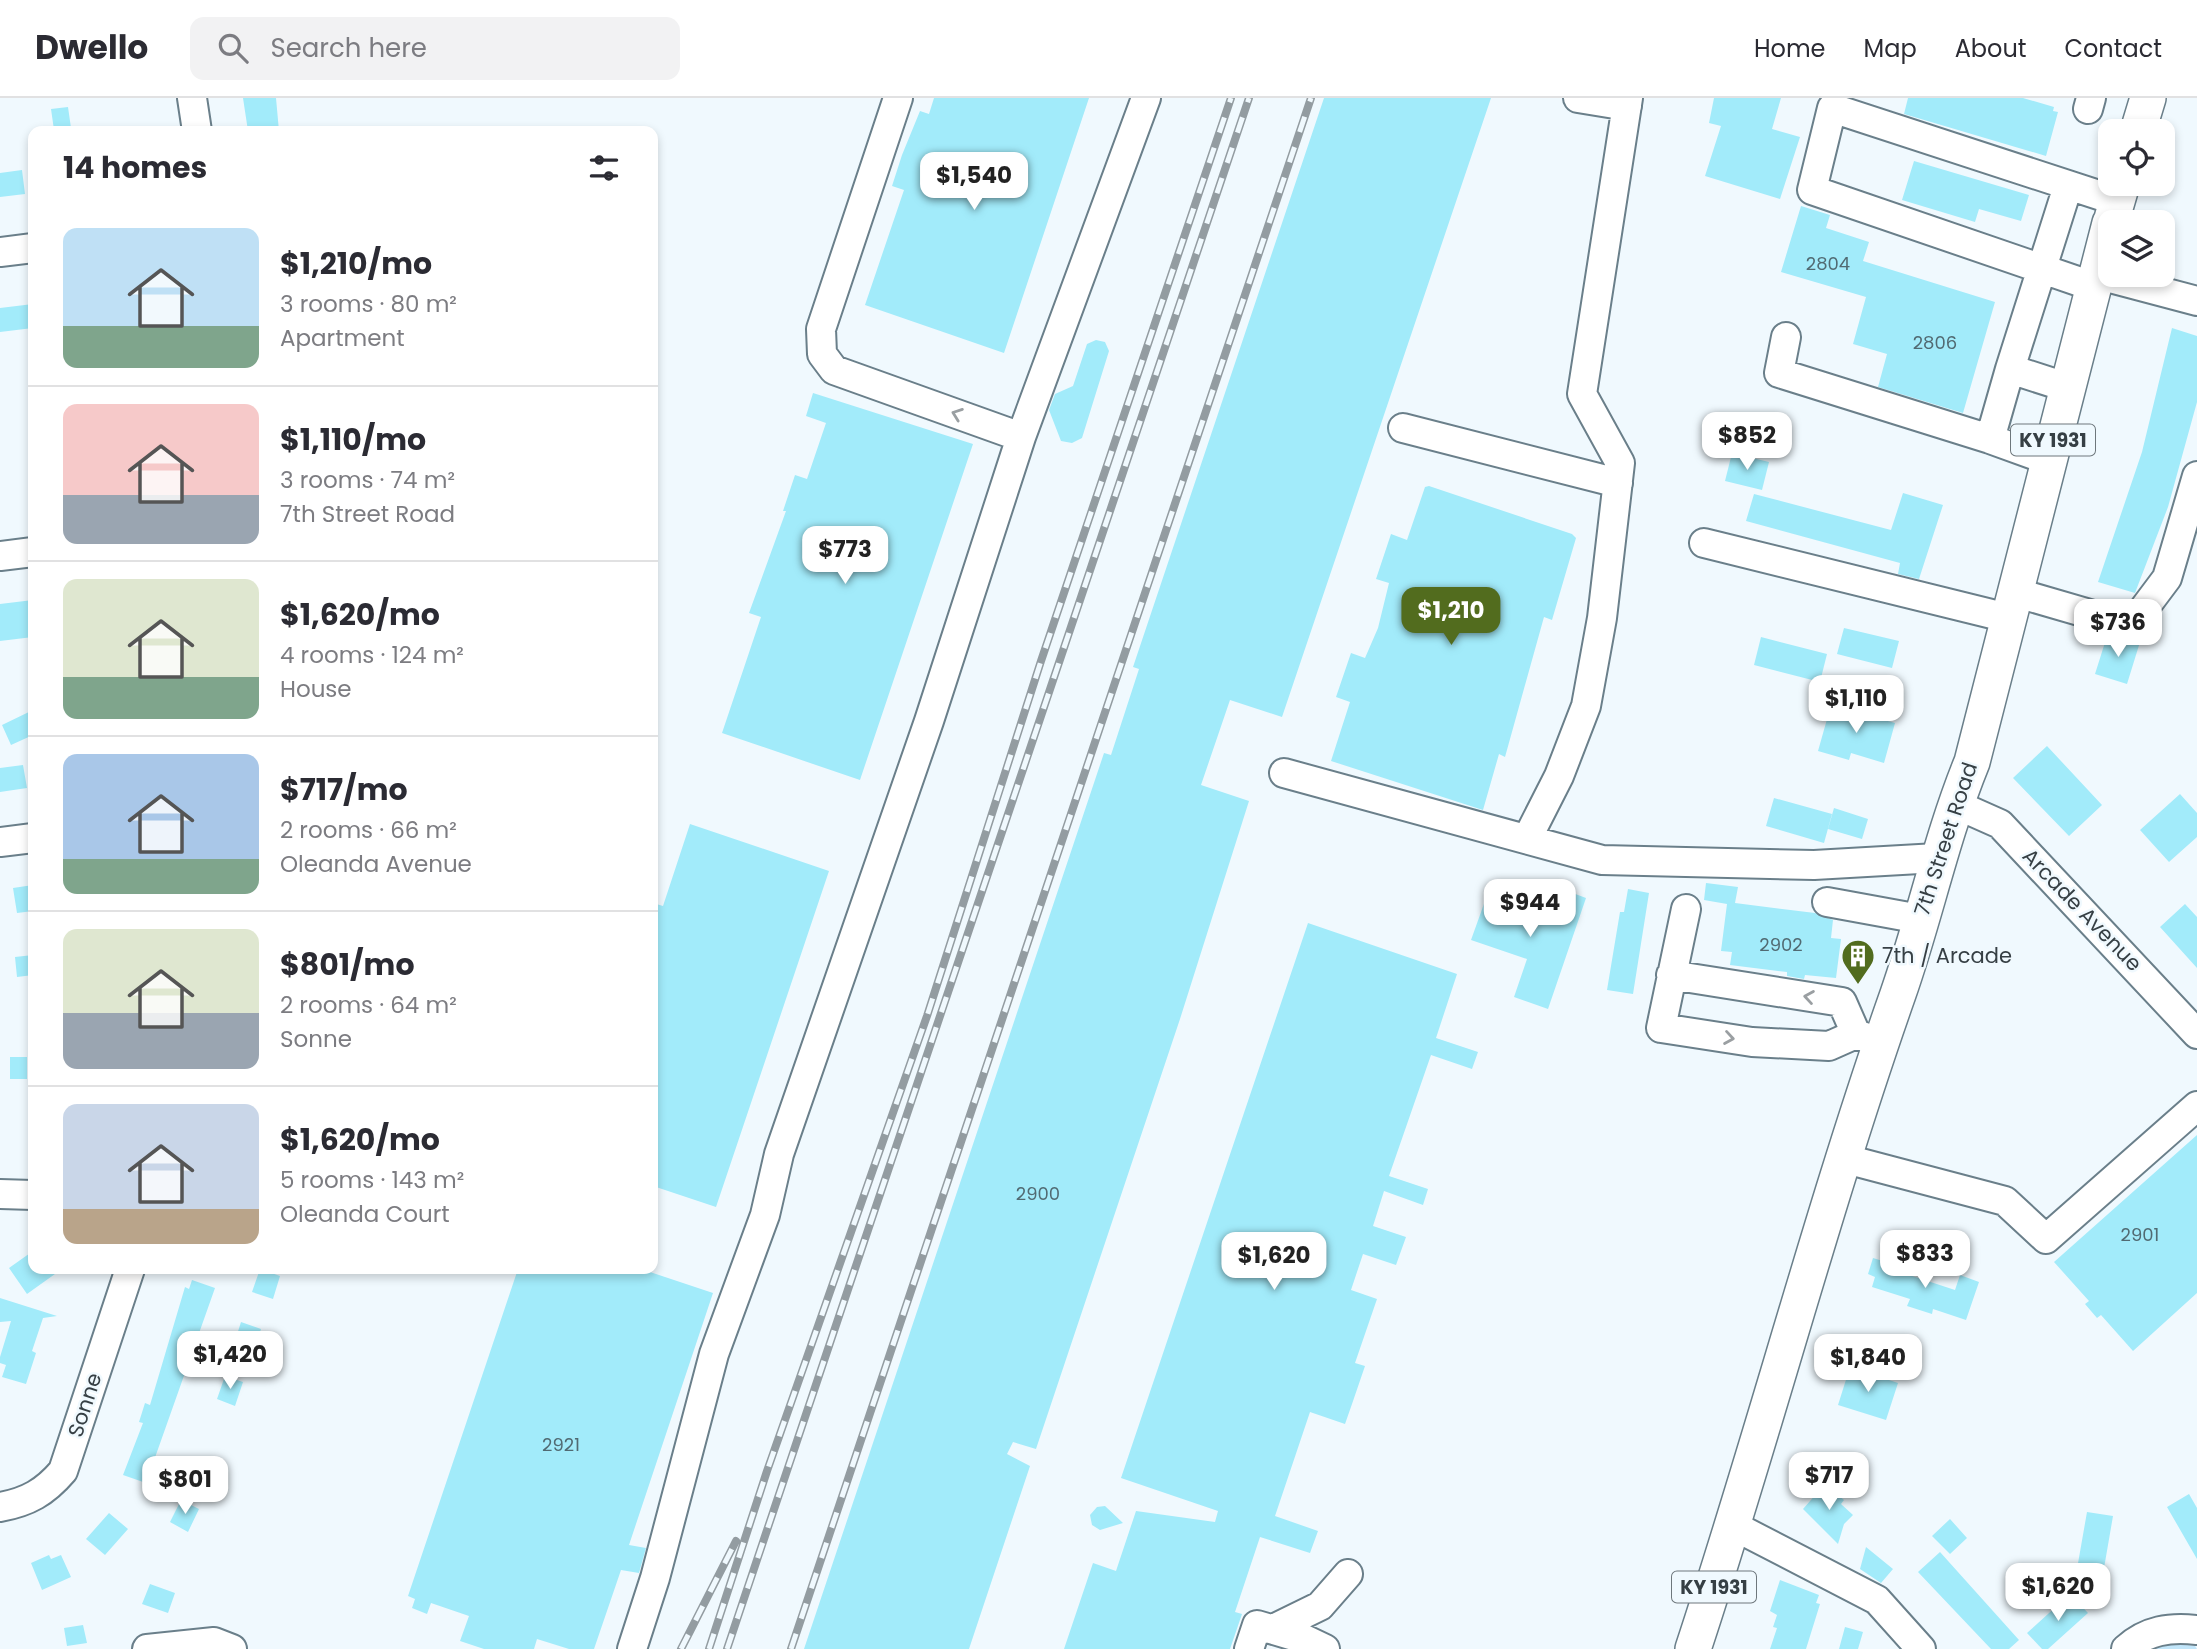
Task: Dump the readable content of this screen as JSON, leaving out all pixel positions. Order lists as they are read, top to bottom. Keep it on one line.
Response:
{"streets":{"main road":["KY 1931","7th Street Road"],"street":["Arcade Avenue","Sonne"]},"crossings":[["7th Street Road","Arcade Avenue"]],"places":{"building":["7th / Arcade"]},"house_numbers":["2804","2806","2902","2900","2901","2921"],"page":{"header":"Dwello","search":"Search here","nav":["Home","Map","About","Contact"],"heading":"14 homes","price":["$1,540","$852","$773","$1,210","$736","$1,110","$944","$833","$1,620","$1,420","$1,840","$717","$801","$1,620"],"list":[{"name":"$1,210/mo","note":"3 rooms · 80 m² · Apartment"},{"name":"$1,110/mo","note":"3 rooms · 74 m² · 7th Street Road"},{"name":"$1,620/mo","note":"4 rooms · 124 m² · House"},{"name":"$717/mo","note":"2 rooms · 66 m² · Oleanda Avenue"},{"name":"$801/mo","note":"2 rooms · 64 m² · Sonne"},{"name":"$1,620/mo","note":"5 rooms · 143 m² · Oleanda Court"}]}}
